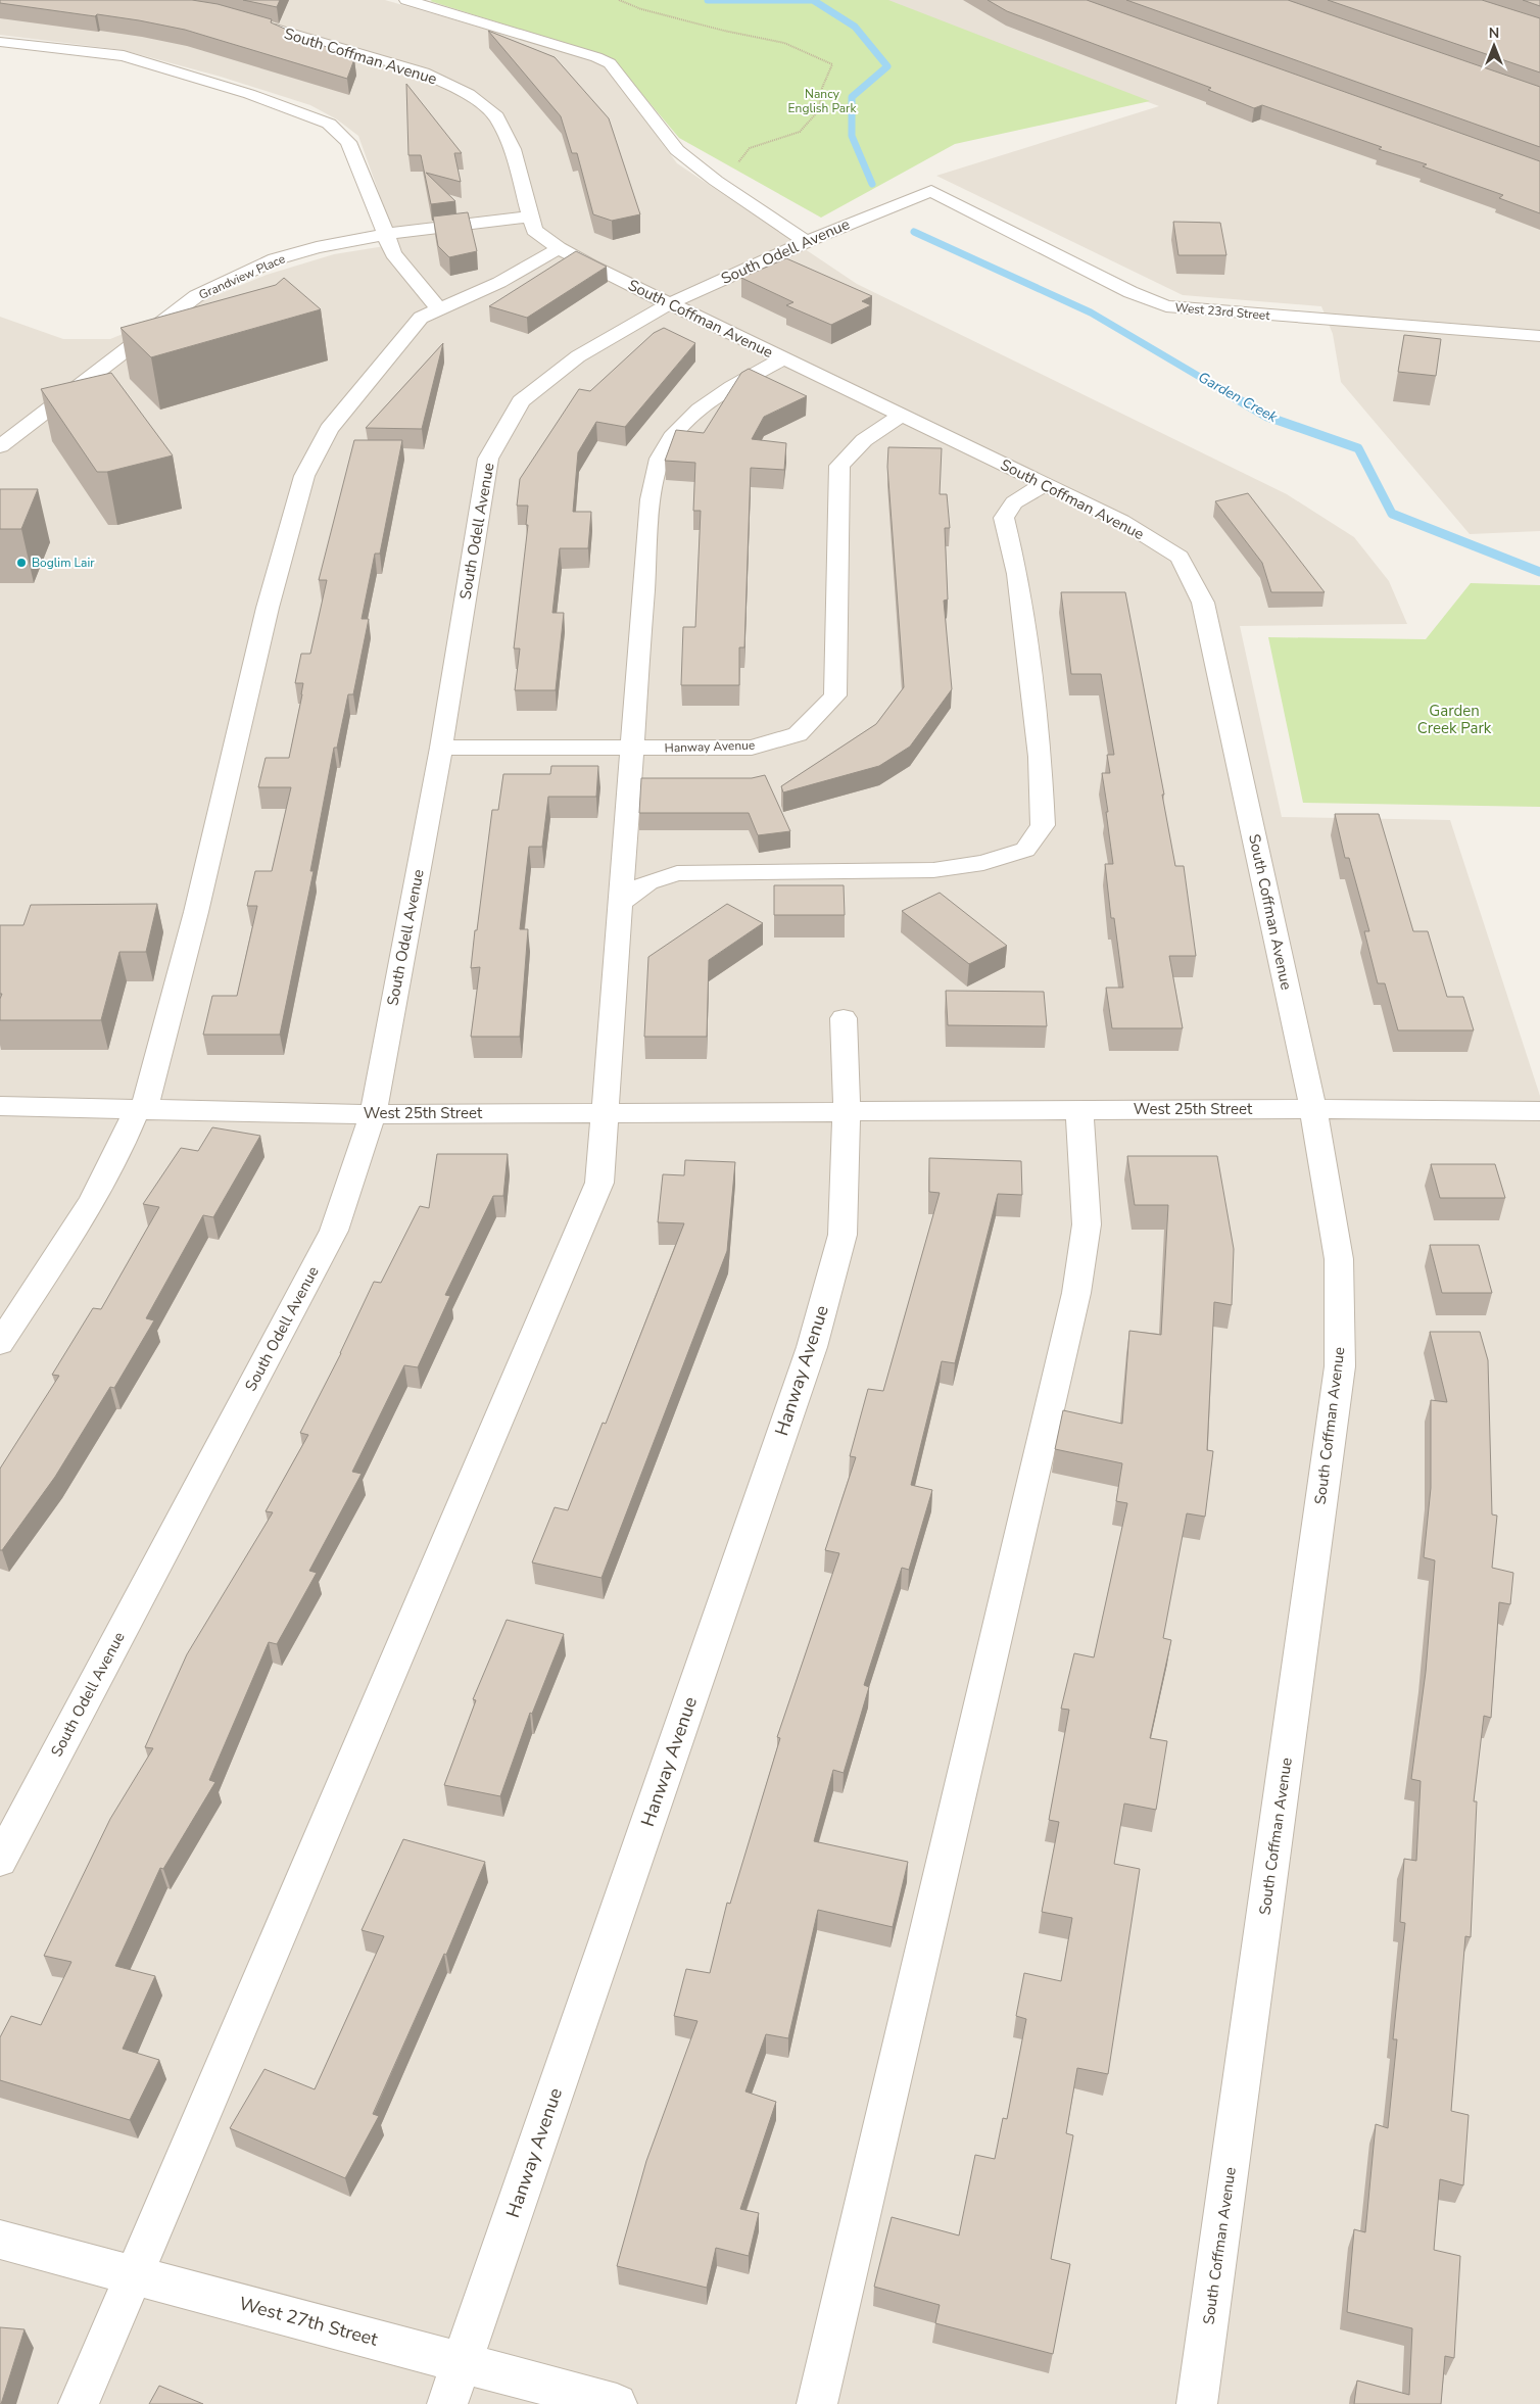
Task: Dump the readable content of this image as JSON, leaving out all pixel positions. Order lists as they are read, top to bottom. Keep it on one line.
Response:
{"streets":{"street":["South Coffman Avenue","South Odell Avenue","Grandview Place","West 23rd Street","Hanway Avenue","West 25th Street","West 27th Street"]},"crossings":[["South Coffman Avenue","South Odell Avenue"],["South Coffman Avenue","Grandview Place"],["South Coffman Avenue","Hanway Avenue"],["South Coffman Avenue","West 25th Street"],["South Odell Avenue","West 23rd Street"],["South Odell Avenue","Hanway Avenue"],["South Odell Avenue","West 25th Street"],["Hanway Avenue","West 25th Street"],["Hanway Avenue","West 27th Street"]],"water":["Garden Creek"],"parks":["Nancy English Park","Garden Creek Park"],"places":["Boglim Lair"],"north":"top"}
